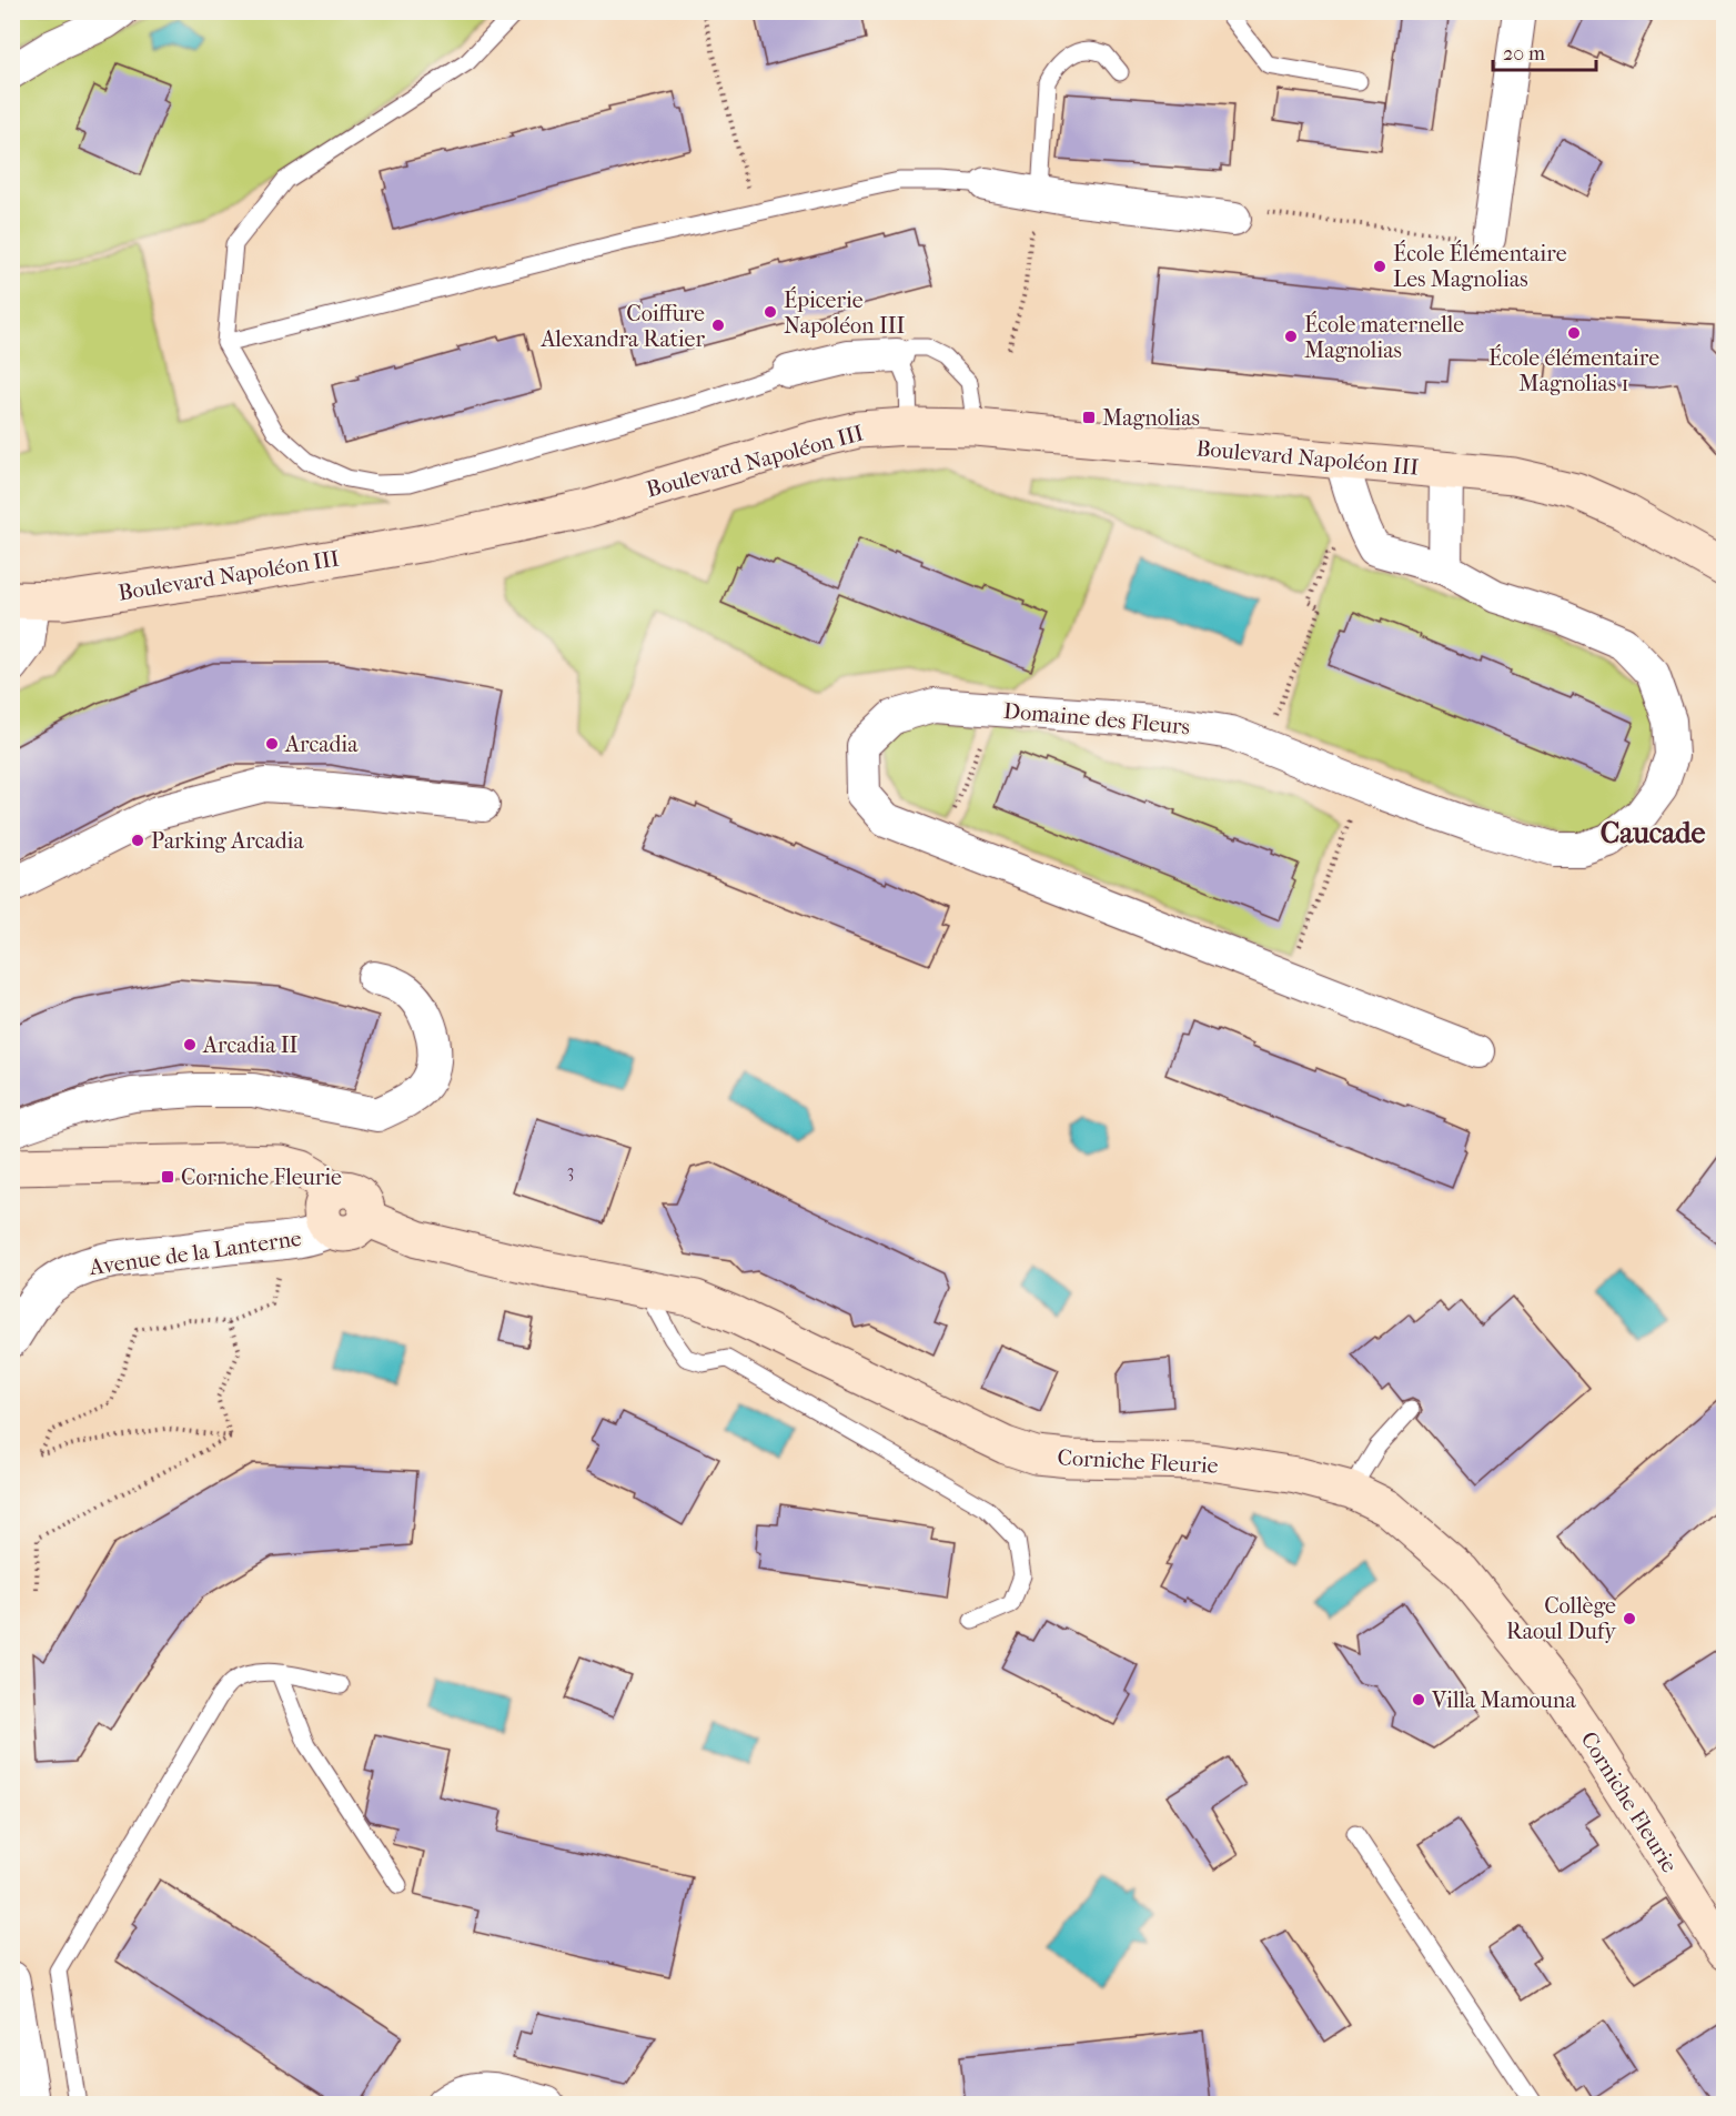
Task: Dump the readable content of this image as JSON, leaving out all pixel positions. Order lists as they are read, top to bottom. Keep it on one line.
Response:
{"streets":{"main road":["Boulevard Napoléon III","Corniche Fleurie"],"street":["Domaine des Fleurs","Avenue de la Lanterne"]},"crossings":[["Avenue de la Lanterne","Corniche Fleurie"]],"districts":["Caucade"],"places":{"other":["École Élémentaire Les Magnolias","Épicerie Napoléon III","Coiffure Alexandra Ratier","École élémentaire Magnolias 1","École maternelle Magnolias","Arcadia","Parking Arcadia","Arcadia II","Collège Raoul Dufy","Villa Mamouna"],"transit":["Magnolias","Corniche Fleurie"]},"house_numbers":["3"],"scale_bar":"20 m"}
